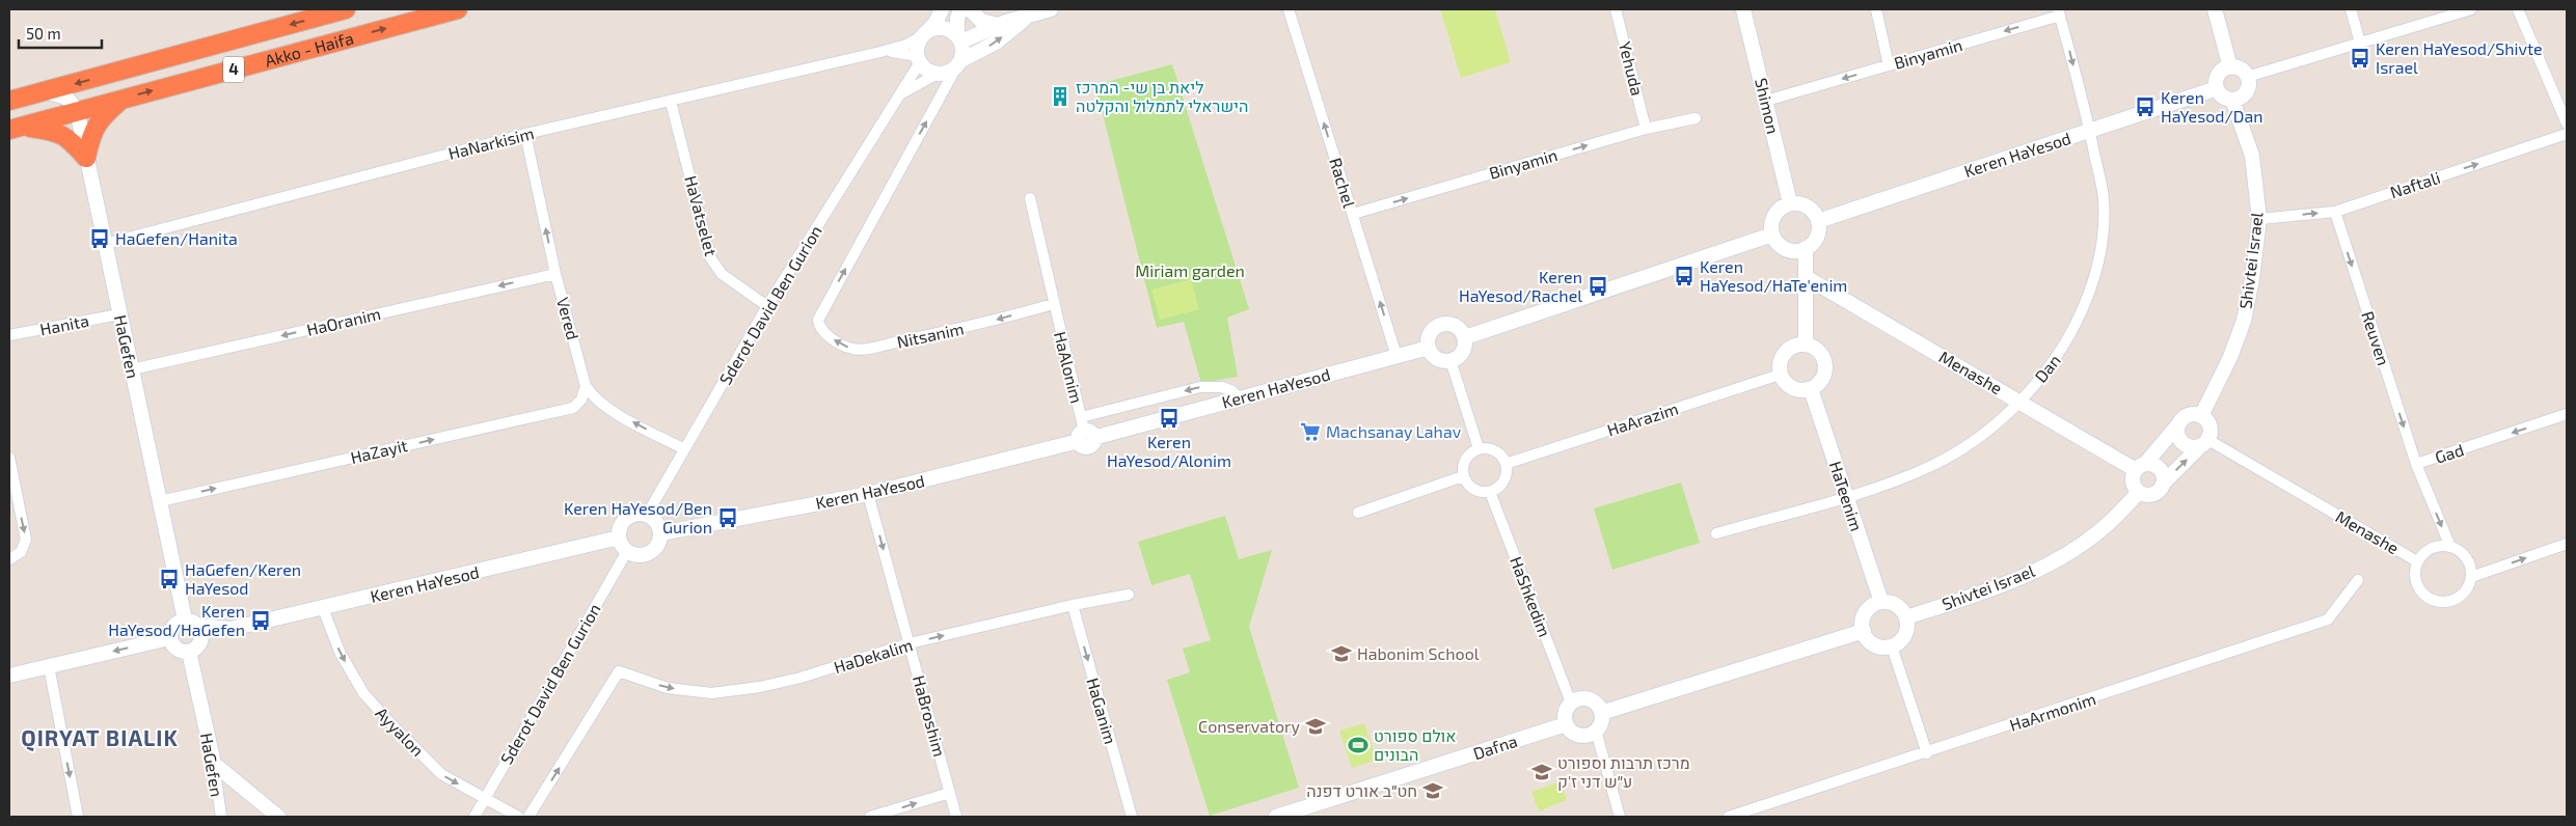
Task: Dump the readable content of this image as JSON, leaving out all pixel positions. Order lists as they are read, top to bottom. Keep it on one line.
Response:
{"streets":{"highway":["Akko - Haifa","4"],"street":["Binyamin","Yehuda","Shimon","HaNarkisim","Keren HaYesod","Rachel","Naftali","HaVatselet","Shivtei Israel","Sderot David Ben Gurion","Vered","HaOranim","Hanita","Nitsanim","Reuven","HaGefen","HaAlonim","Dan","Menashe","HaArazim","HaZayit","Gad","HaTeenim","HaShkedim","HaDekalim","HaGanim","HaArmonim","HaBroshim","Ayyalon","Dafna"]},"crossings":[["Akko - Haifa","HaGefen"],["Binyamin","Yehuda"],["Binyamin","Shimon"],["Binyamin","Rachel"],["Binyamin","Dan"],["Shimon","Keren HaYesod"],["HaNarkisim","HaVatselet"],["HaNarkisim","Sderot David Ben Gurion"],["HaNarkisim","Vered"],["HaNarkisim","Nitsanim"],["HaNarkisim","HaGefen"],["Keren HaYesod","Rachel"],["Keren HaYesod","Shivtei Israel"],["Keren HaYesod","Sderot David Ben Gurion"],["Keren HaYesod","HaGefen"],["Keren HaYesod","HaAlonim"],["Keren HaYesod","Dan"],["Keren HaYesod","HaBroshim"],["Keren HaYesod","Ayyalon"],["Naftali","Shivtei Israel"],["Naftali","Reuven"],["HaVatselet","Sderot David Ben Gurion"],["Shivtei Israel","Menashe"],["Shivtei Israel","HaTeenim"],["Sderot David Ben Gurion","Vered"],["Sderot David Ben Gurion","Nitsanim"],["Sderot David Ben Gurion","Ayyalon"],["Vered","HaOranim"],["Vered","HaZayit"],["HaOranim","HaGefen"],["Hanita","HaGefen"],["Nitsanim","HaAlonim"],["Reuven","Gad"],["HaGefen","HaZayit"],["Dan","Menashe"],["Dan","HaTeenim"],["Menashe","Gad"],["HaArazim","HaTeenim"],["HaArazim","HaShkedim"],["HaShkedim","Dafna"],["HaDekalim","HaGanim"],["HaDekalim","HaBroshim"]],"one_way":["Rachel","Naftali","Vered","HaOranim","Reuven","HaZayit","HaDekalim","HaGanim","HaBroshim","Ayyalon"],"districts":["QIRYAT BIALIK"],"parks":["Miriam garden"],"places":{"bus stop":["Keren HaYesod/Shivte Israel","Keren HaYesod/Dan","HaGefen/Hanita","Keren HaYesod/HaTe'enim","Keren HaYesod/Rachel","Keren HaYesod/Alonim","Keren HaYesod/Ben Gurion","HaGefen/Keren HaYesod","Keren HaYesod/HaGefen"],"building":["ליאת בן שי- המרכז הישראלי לתמלול והקלטה"],"supermarket":["Machsanay Lahav"],"school or university":["Habonim School","Conservatory","מרכז תרבות וספורט ע״ש דני ז'ק","חט״ב אורט דפנה"],"sports":["אולם ספורט הבונים"]},"scale_bar":"50 m"}
